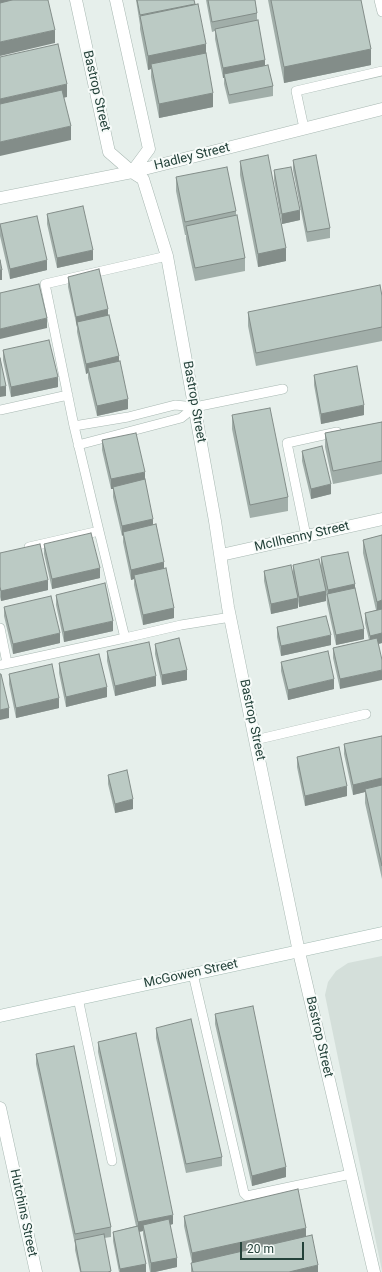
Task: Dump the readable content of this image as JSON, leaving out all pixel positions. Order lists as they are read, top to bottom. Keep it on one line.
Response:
{"streets":{"street":["Bastrop Street","Hadley Street","McIlhenny Street","McGowen Street","Hutchins Street"]},"crossings":[["Bastrop Street","Hadley Street"],["Bastrop Street","McIlhenny Street"],["Bastrop Street","McGowen Street"]],"scale_bar":"20 m"}
